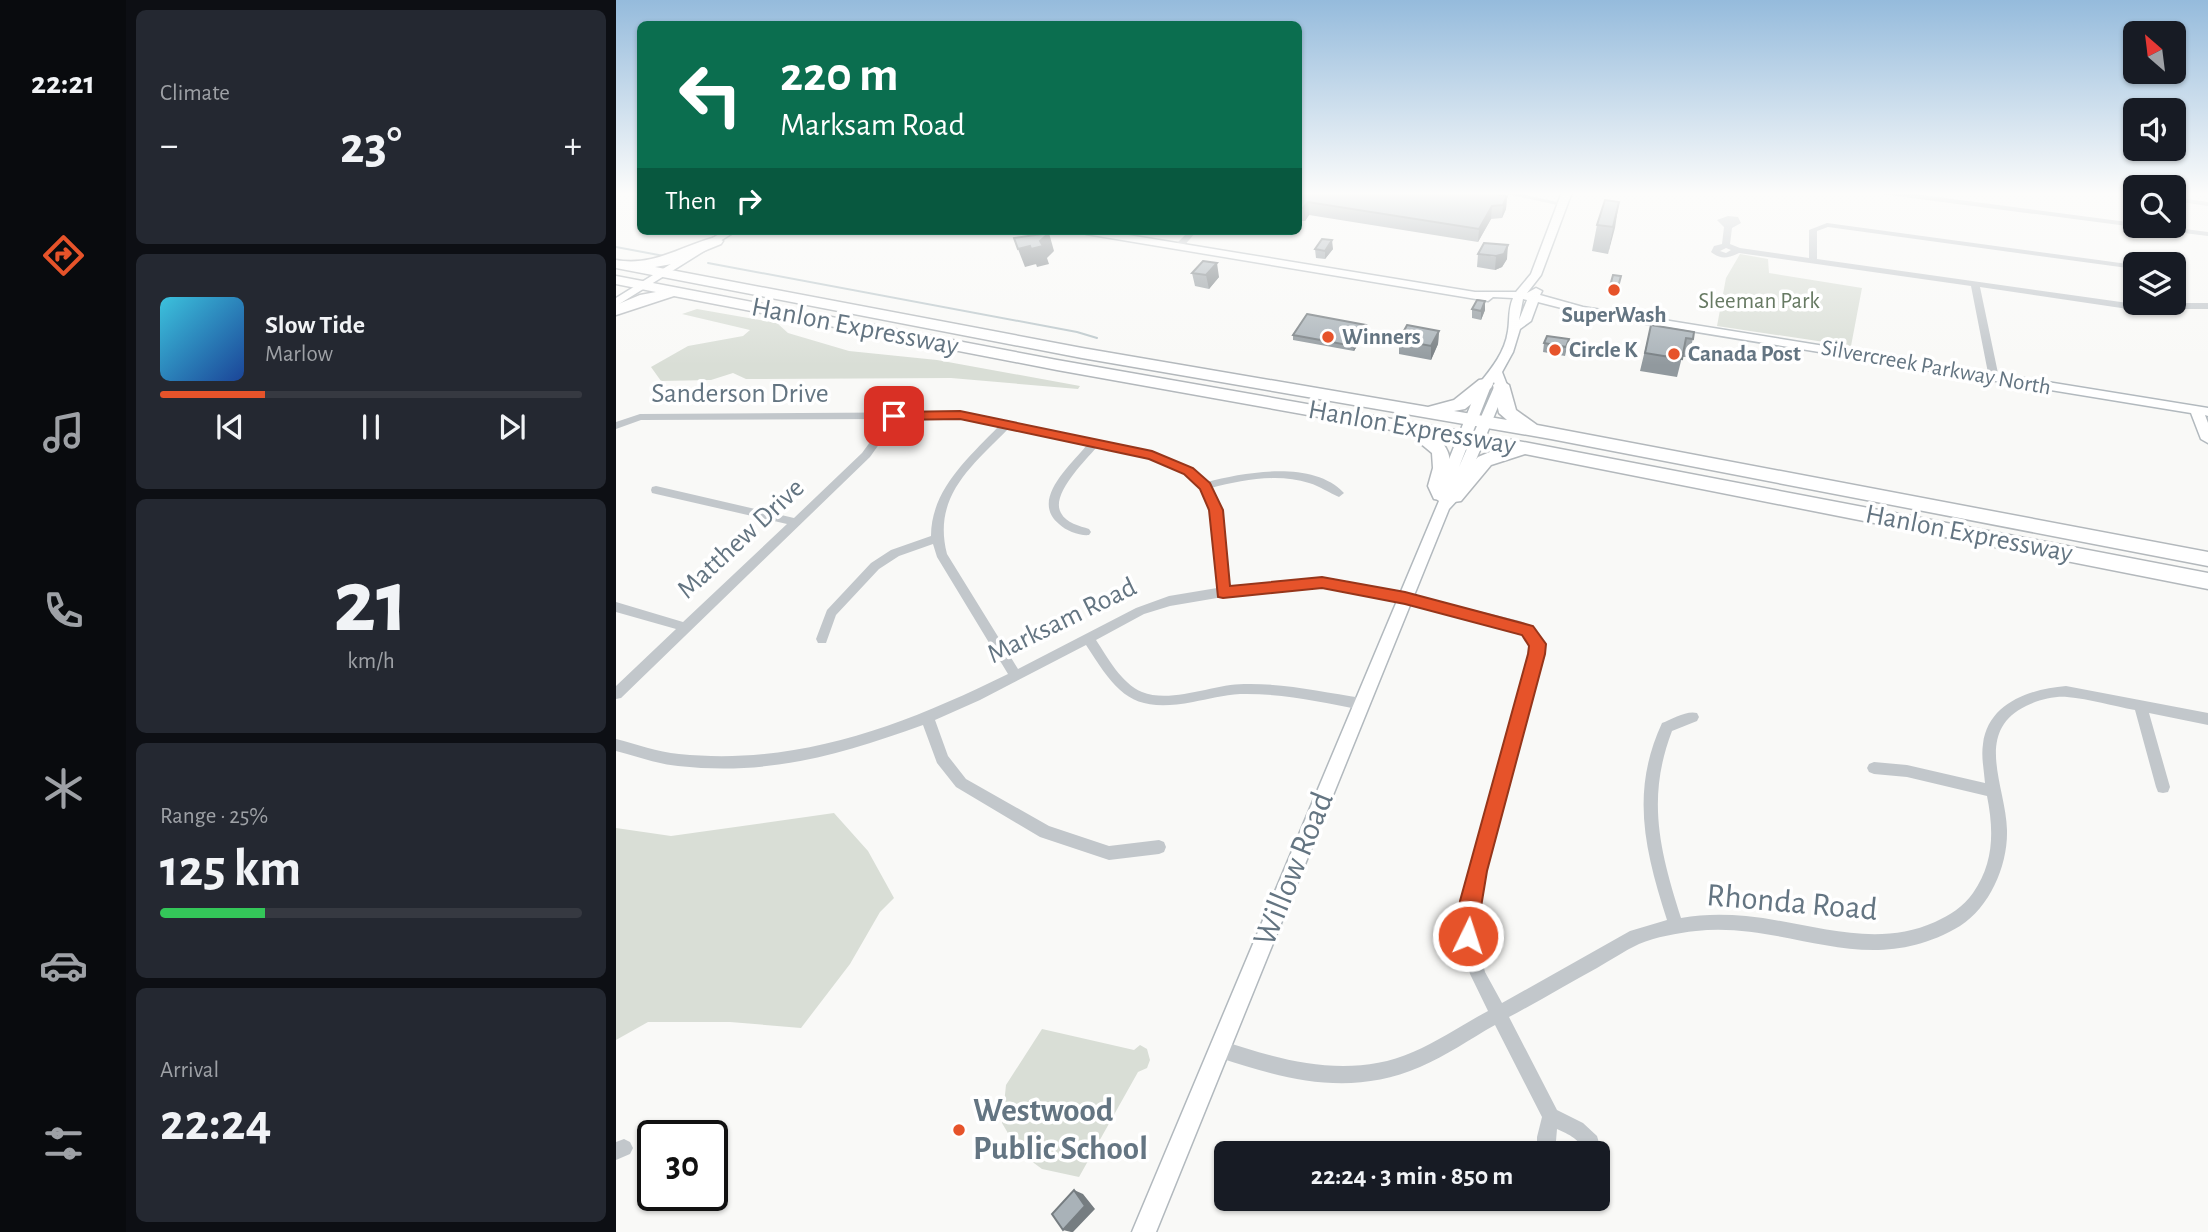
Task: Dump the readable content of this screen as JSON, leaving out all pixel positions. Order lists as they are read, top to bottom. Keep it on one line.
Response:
{"streets":{"highway":["Hanlon Expressway"],"main road":["Silvercreek Parkway North","Willow Road"],"street":["Sanderson Drive","Matthew Drive","Marksam Road","Rhonda Road"]},"crossings":[["Hanlon Expressway","Willow Road"],["Silvercreek Parkway North","Willow Road"],["Sanderson Drive","Matthew Drive"],["Marksam Road","Willow Road"],["Marksam Road","Rhonda Road"],["Willow Road","Rhonda Road"]],"parks":["Sleeman Park"],"places":["SuperWash","Winners","Circle K","Canada Post","Westwood Public School"],"north":"top left","page":{"tabs":"22:21","tile":["Climate",["21","km/h"],["Range · 25%","125 km"],["Arrival","22:24"]],"turn":["220 m","Marksam Road"],"heat":["−","23°","+"],"then":"Then","song":["Slow Tide","Marlow"],"limit":"30","trip":"22:24 · 3 min · 850 m"}}
